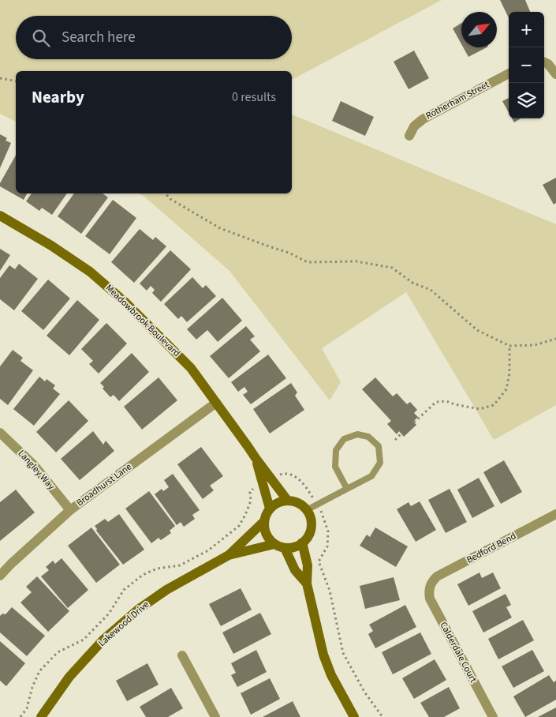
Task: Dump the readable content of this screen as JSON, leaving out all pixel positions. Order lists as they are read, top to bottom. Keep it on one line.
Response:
{"streets":{"street":["Rotherham Street","Meadowbrook Boulevard","Langley Way","Broadhurst Lane","Bedford Bend","Lakewood Drive","Calderdale Court"]},"crossings":[["Meadowbrook Boulevard","Broadhurst Lane"],["Meadowbrook Boulevard","Lakewood Drive"],["Langley Way","Broadhurst Lane"],["Bedford Bend","Calderdale Court"]],"north":"top right","page":{"map_buttons":["+","−"],"search":"Search here","heading":["Nearby","0 results"]}}
